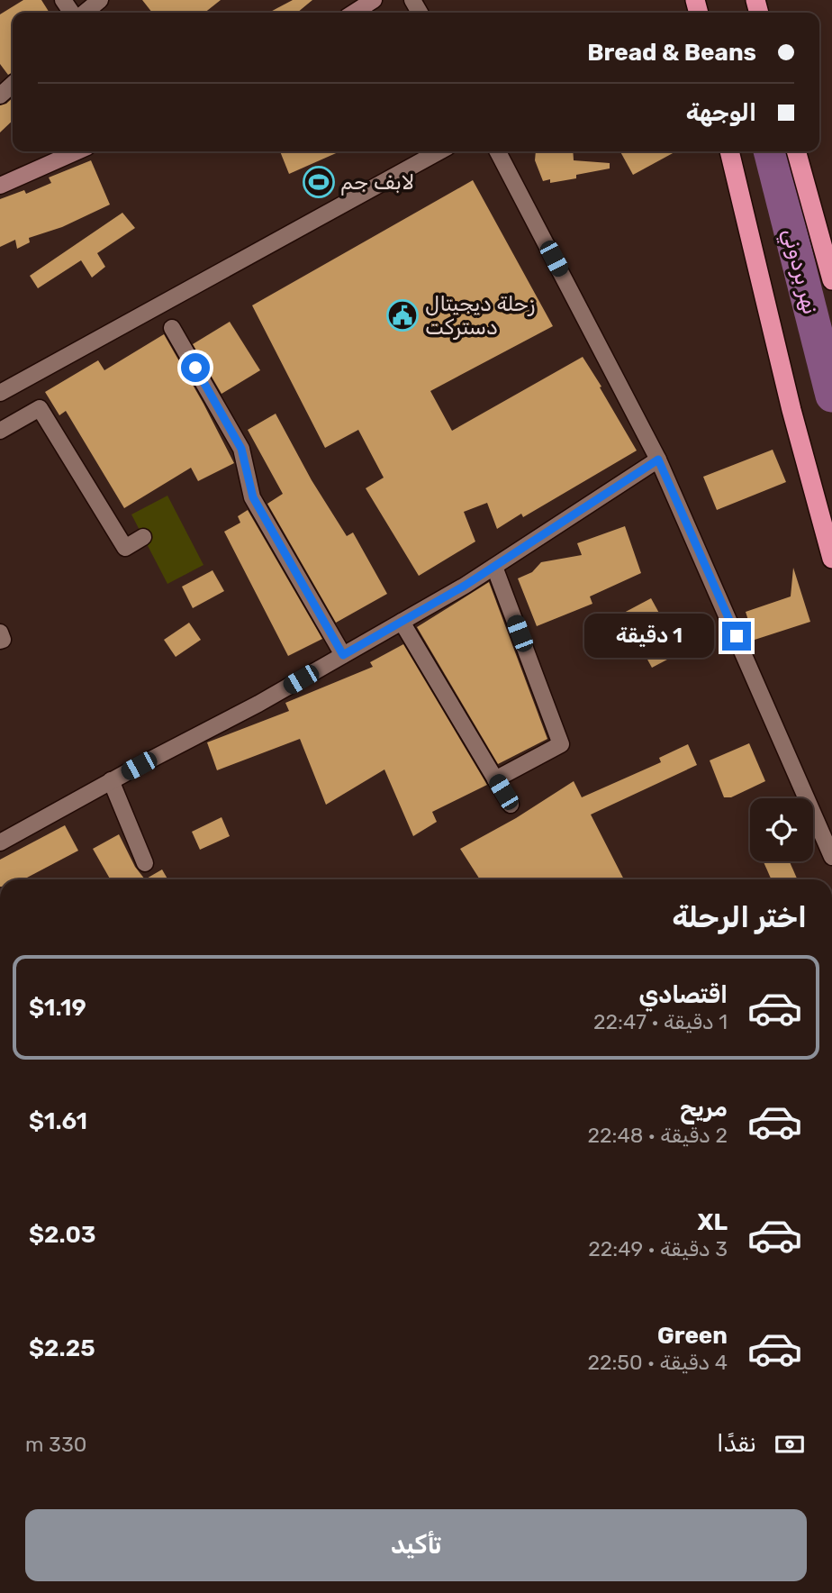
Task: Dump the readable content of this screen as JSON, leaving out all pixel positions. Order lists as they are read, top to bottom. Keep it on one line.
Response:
{"water":["نهر بردوني"],"places":{"sports":["لابف جم"],"public building":["زحلة ديجيتال دستركت"]},"page":{"banner":["Bread & Beans","الوجهة"],"bubble":"1 دقيقة","heading":"اختر الرحلة","list":[{"name":"اقتصادي","note":"1 دقيقة · 22:47","value":"$1.19"},{"name":"مريح","note":"2 دقيقة · 22:48","value":"$1.61"},{"name":"XL","note":"3 دقيقة · 22:49","value":"$2.03"},{"name":"Green","note":"4 دقيقة · 22:50","value":"$2.25"}],"pay":["نقدًا","330 m"],"buttons":"تأكيد"}}
